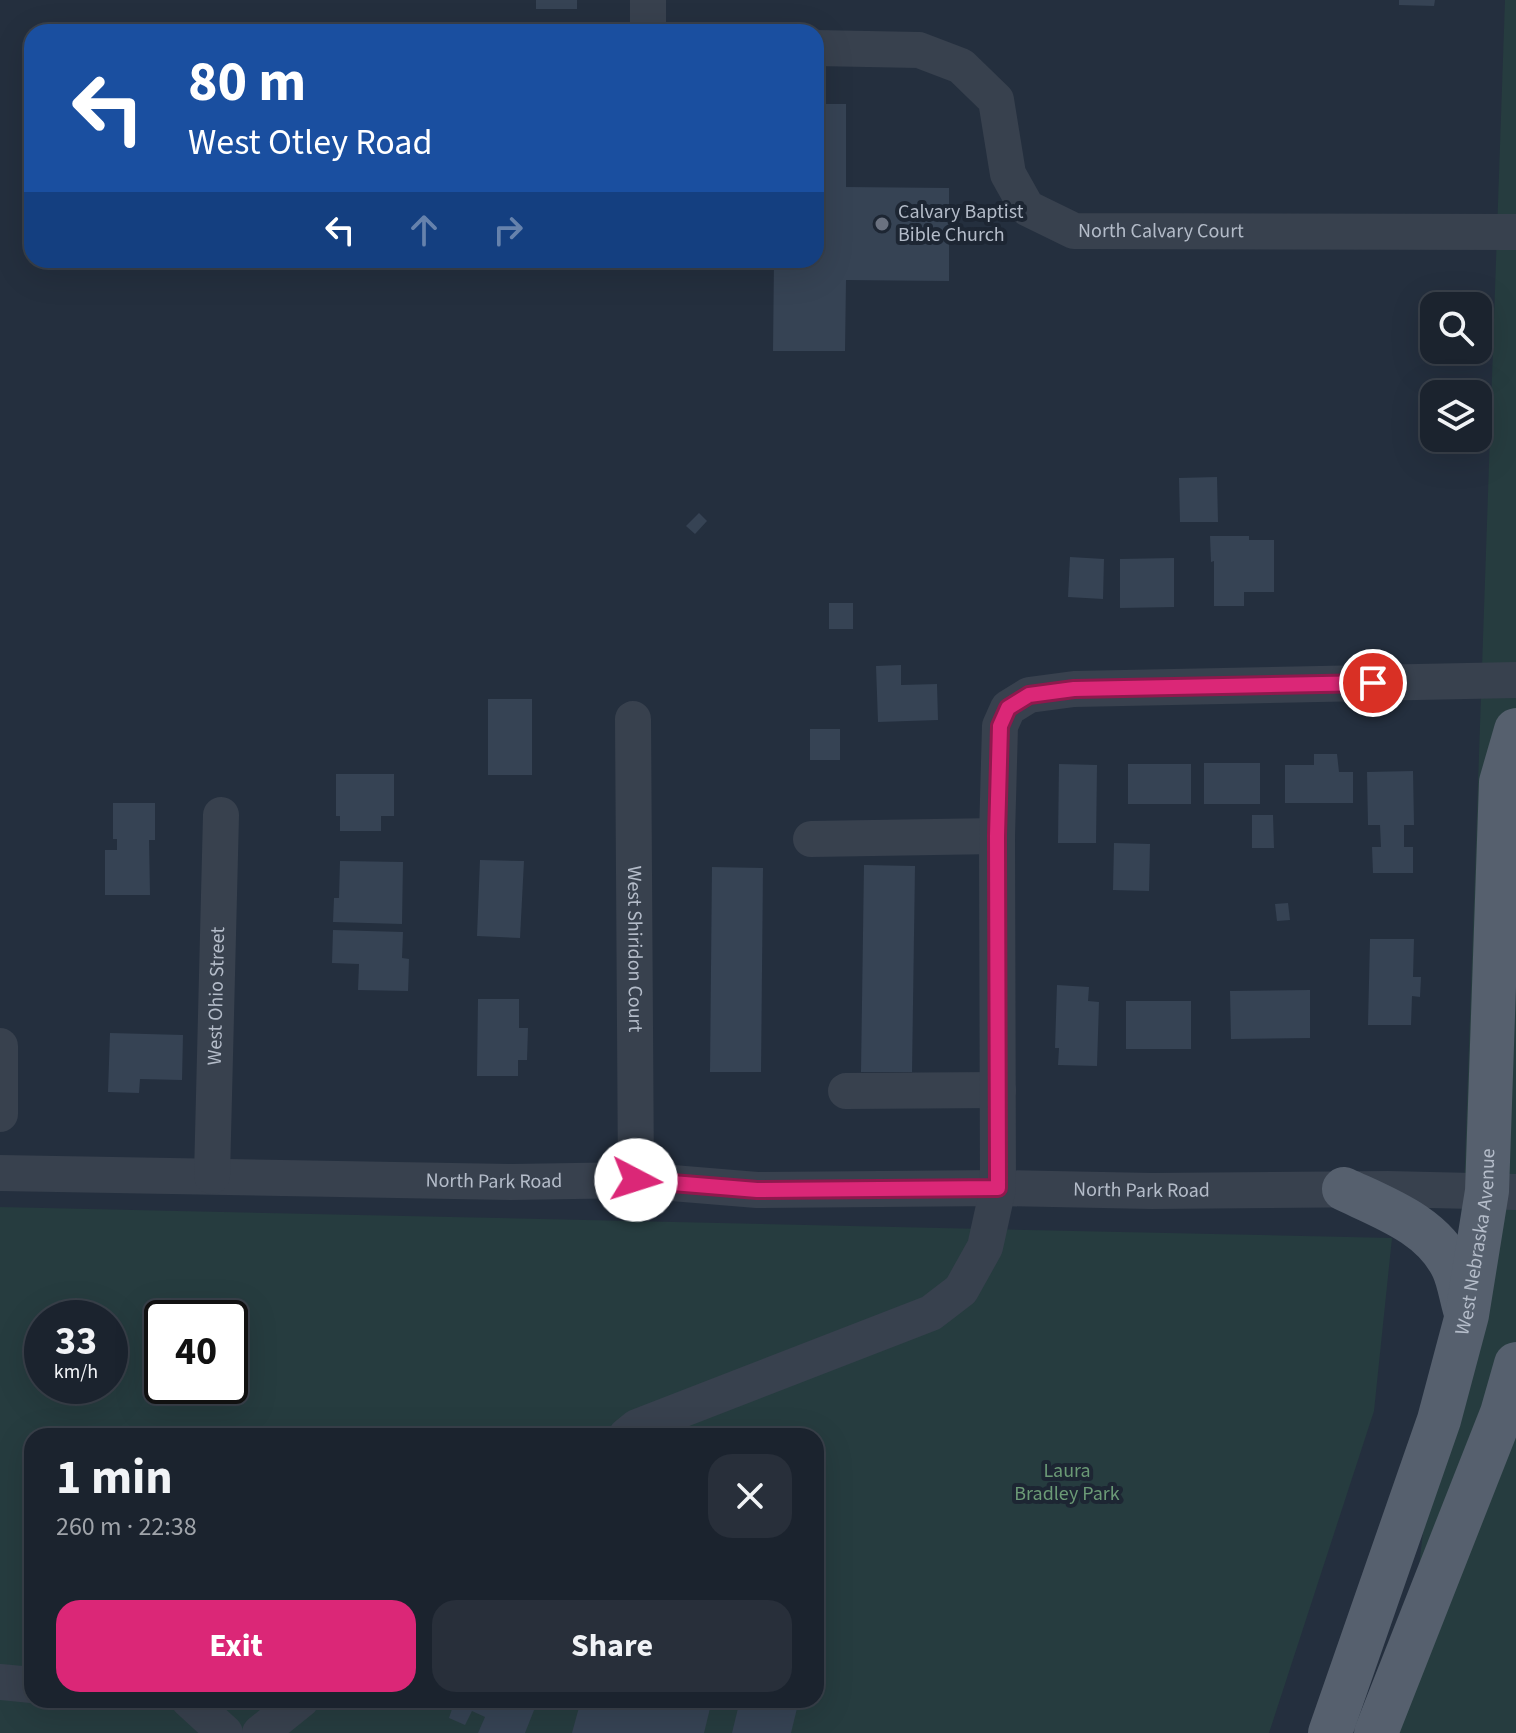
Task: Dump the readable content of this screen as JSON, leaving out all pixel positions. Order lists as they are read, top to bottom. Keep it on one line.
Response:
{"streets":{"main road":["West Nebraska Avenue"],"street":["North Calvary Court","West Shiridon Court","West Ohio Street","North Park Road"]},"crossings":[["West Shiridon Court","North Park Road"],["West Ohio Street","North Park Road"],["North Park Road","West Nebraska Avenue"]],"parks":["Laura Bradley Park"],"places":["Calvary Baptist Bible Church"],"page":{"turn":["80 m","West Otley Road"],"speed":"33 km/h","limit":"40","heading":["1 min","260 m · 22:38"],"buttons":["Exit","Share"]}}
